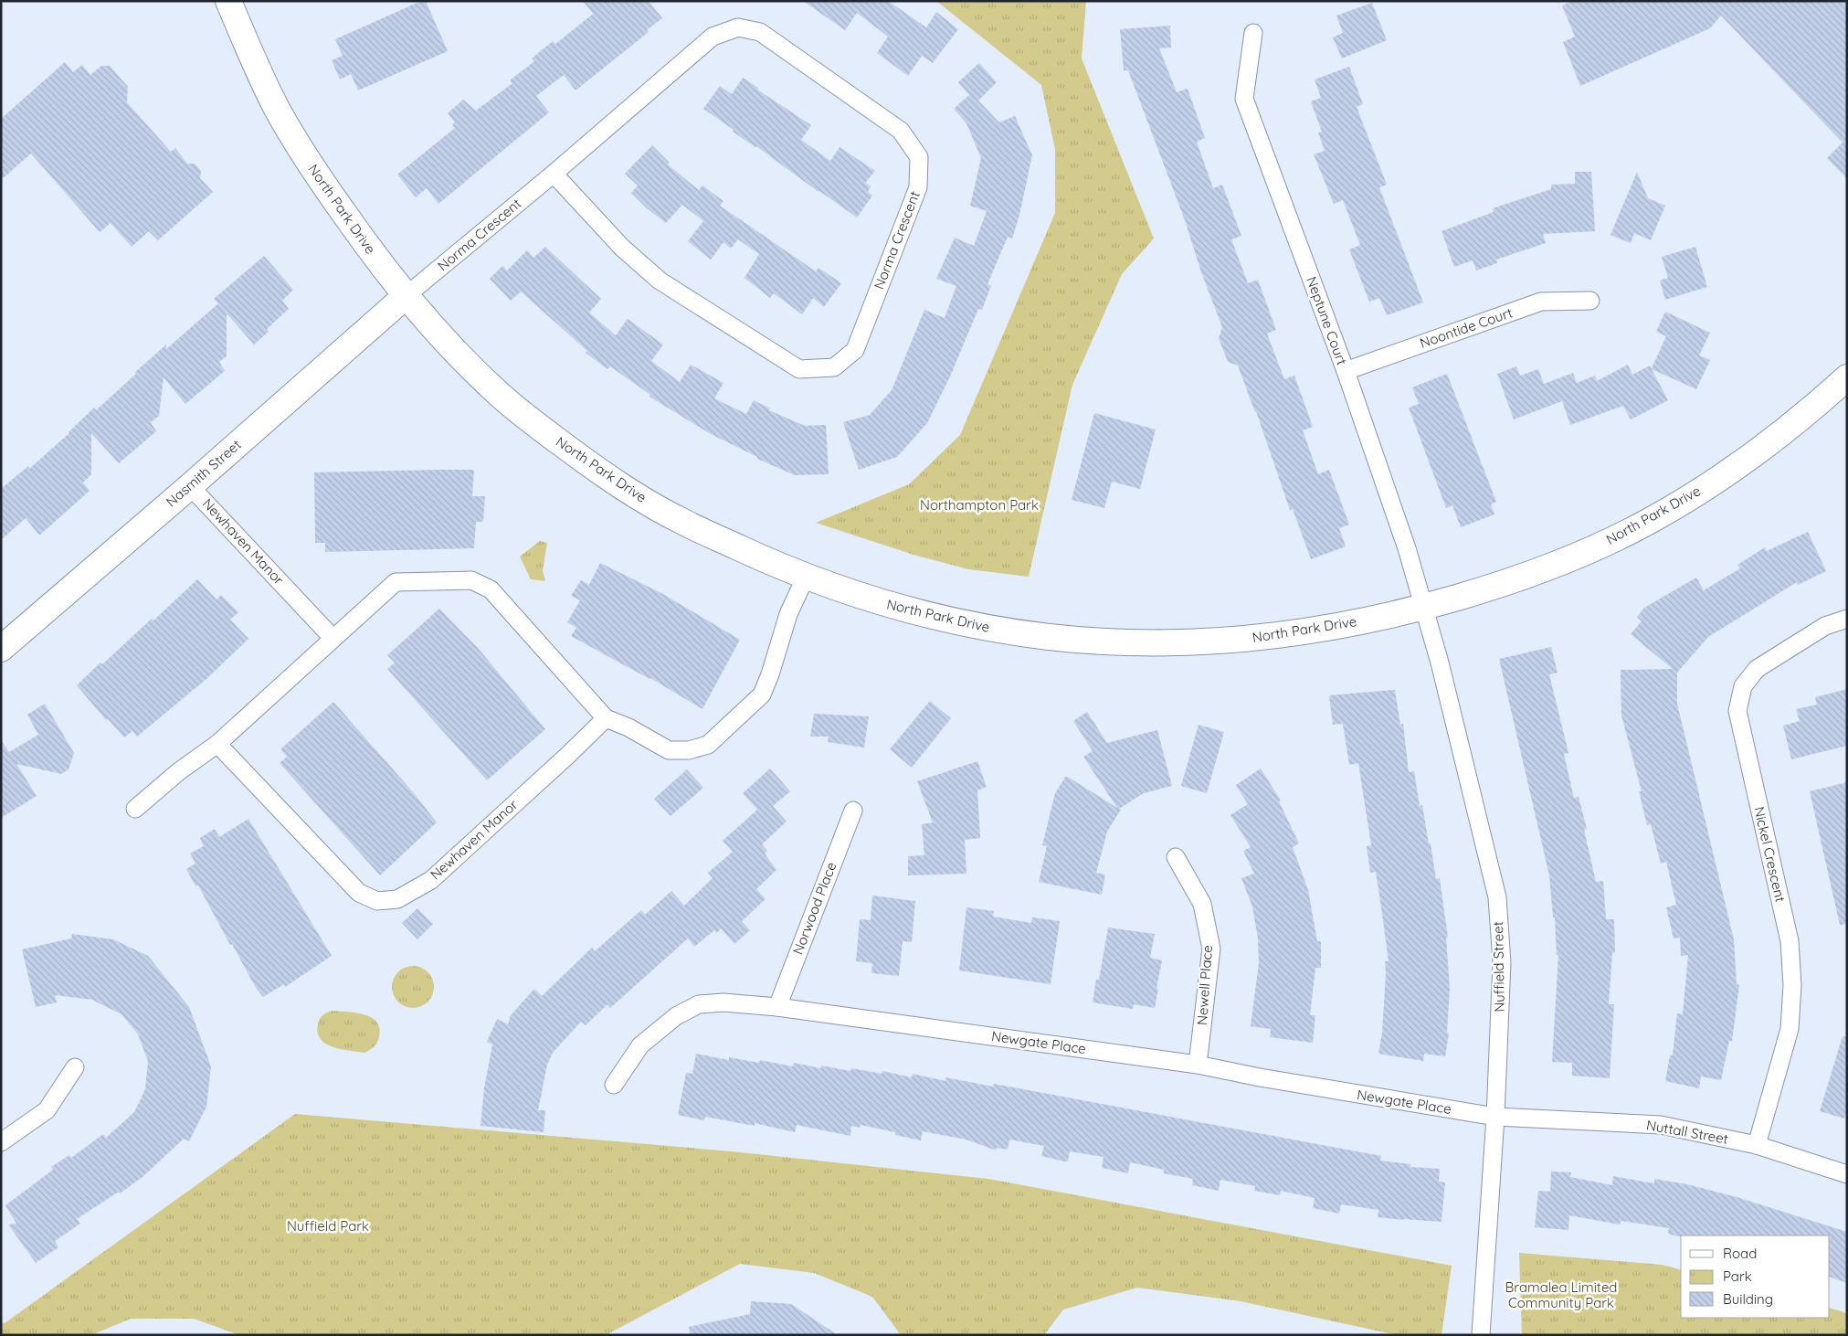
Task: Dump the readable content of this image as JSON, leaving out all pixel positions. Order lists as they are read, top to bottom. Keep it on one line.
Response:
{"streets":{"main road":["North Park Drive","Nasmith Street"],"street":["Norma Crescent","Neptune Court","Noontide Court","Newhaven Manor","Nickel Crescent","Norwood Place","Nuffield Street","Newell Place","Newgate Place","Nuttall Street"]},"crossings":[["North Park Drive","Norma Crescent"],["North Park Drive","Neptune Court"],["North Park Drive","Nasmith Street"],["North Park Drive","Nuffield Street"],["Norma Crescent","Nasmith Street"],["Neptune Court","Noontide Court"],["Neptune Court","Nuffield Street"],["Nasmith Street","Newhaven Manor"],["Nickel Crescent","Nuttall Street"],["Norwood Place","Newgate Place"],["Nuffield Street","Newgate Place"],["Nuffield Street","Nuttall Street"],["Newell Place","Newgate Place"],["Newgate Place","Nuttall Street"]],"parks":["Northampton Park","Nuffield Park","Bramalea Limited Community Park"],"legend":["Road","Park","Building"]}
